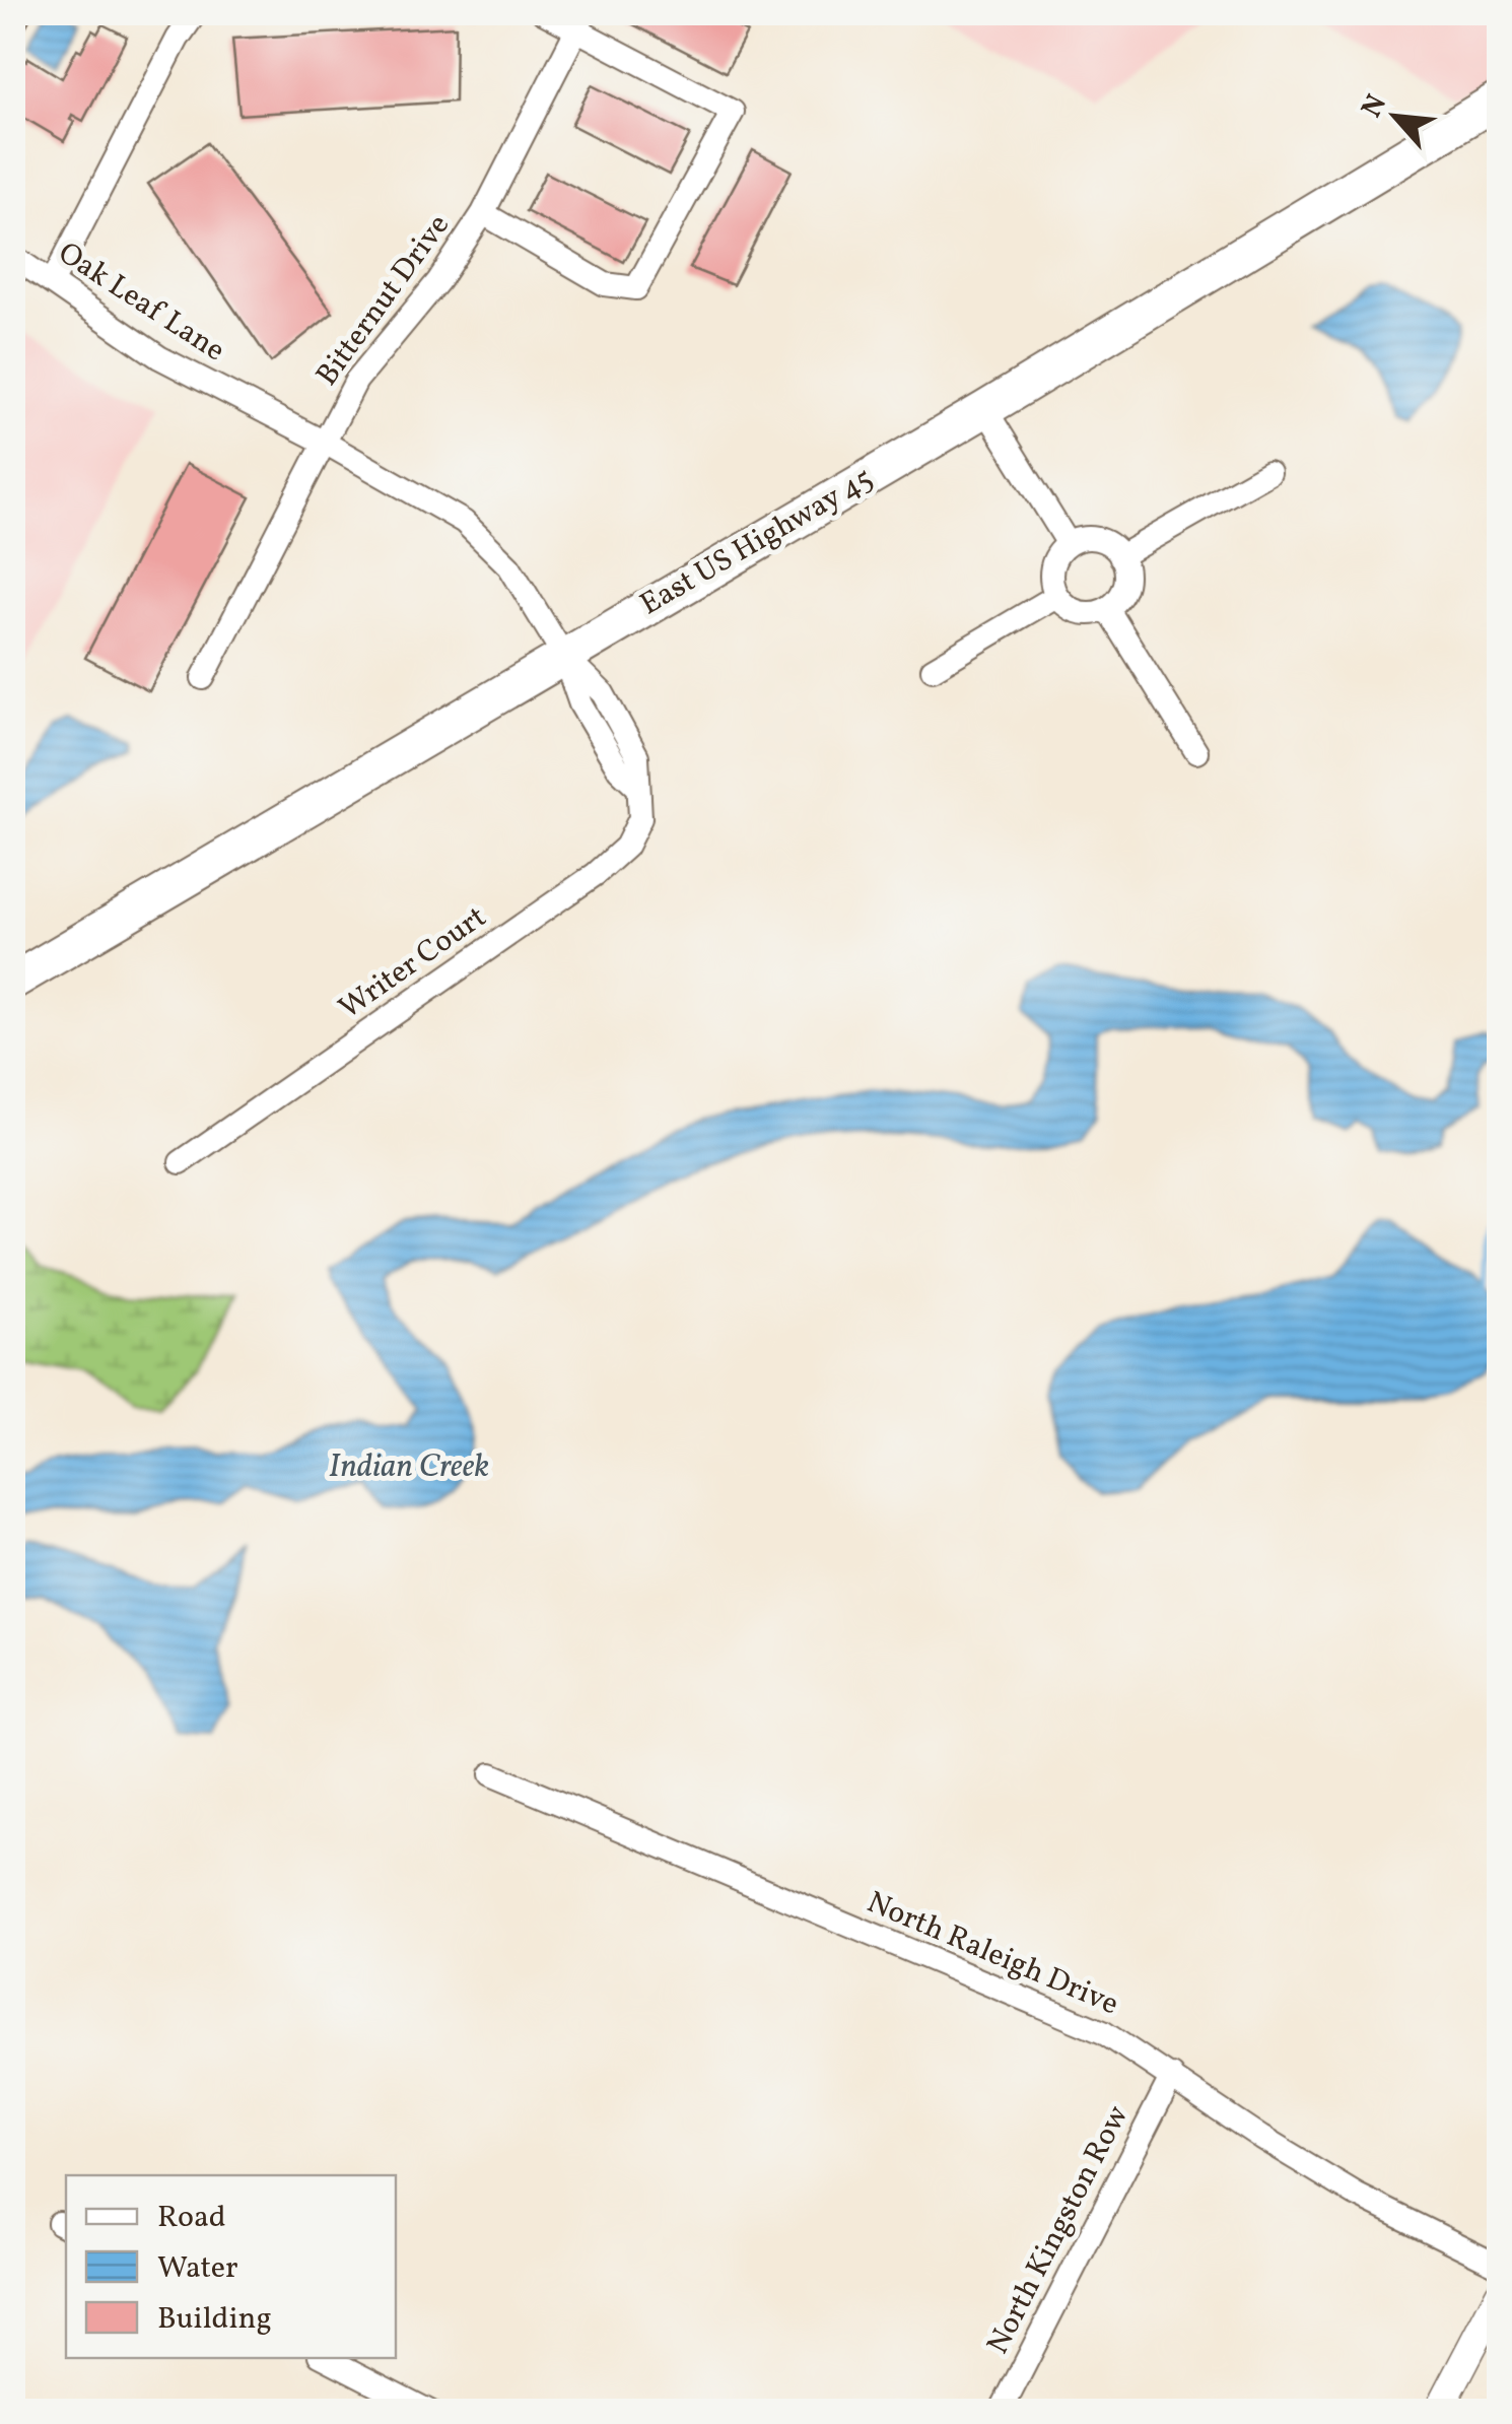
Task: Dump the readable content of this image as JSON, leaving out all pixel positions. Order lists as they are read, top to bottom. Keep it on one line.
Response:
{"streets":{"main road":["East US Highway 45"],"street":["Bitternut Drive","Oak Leaf Lane","Writer Court","North Raleigh Drive","North Kingston Row"]},"crossings":[["Bitternut Drive","Oak Leaf Lane"],["Oak Leaf Lane","East US Highway 45"],["Oak Leaf Lane","Writer Court"],["East US Highway 45","Writer Court"],["North Raleigh Drive","North Kingston Row"]],"water":["Indian Creek"],"legend":["Road","Water","Building"],"north":"top left"}
